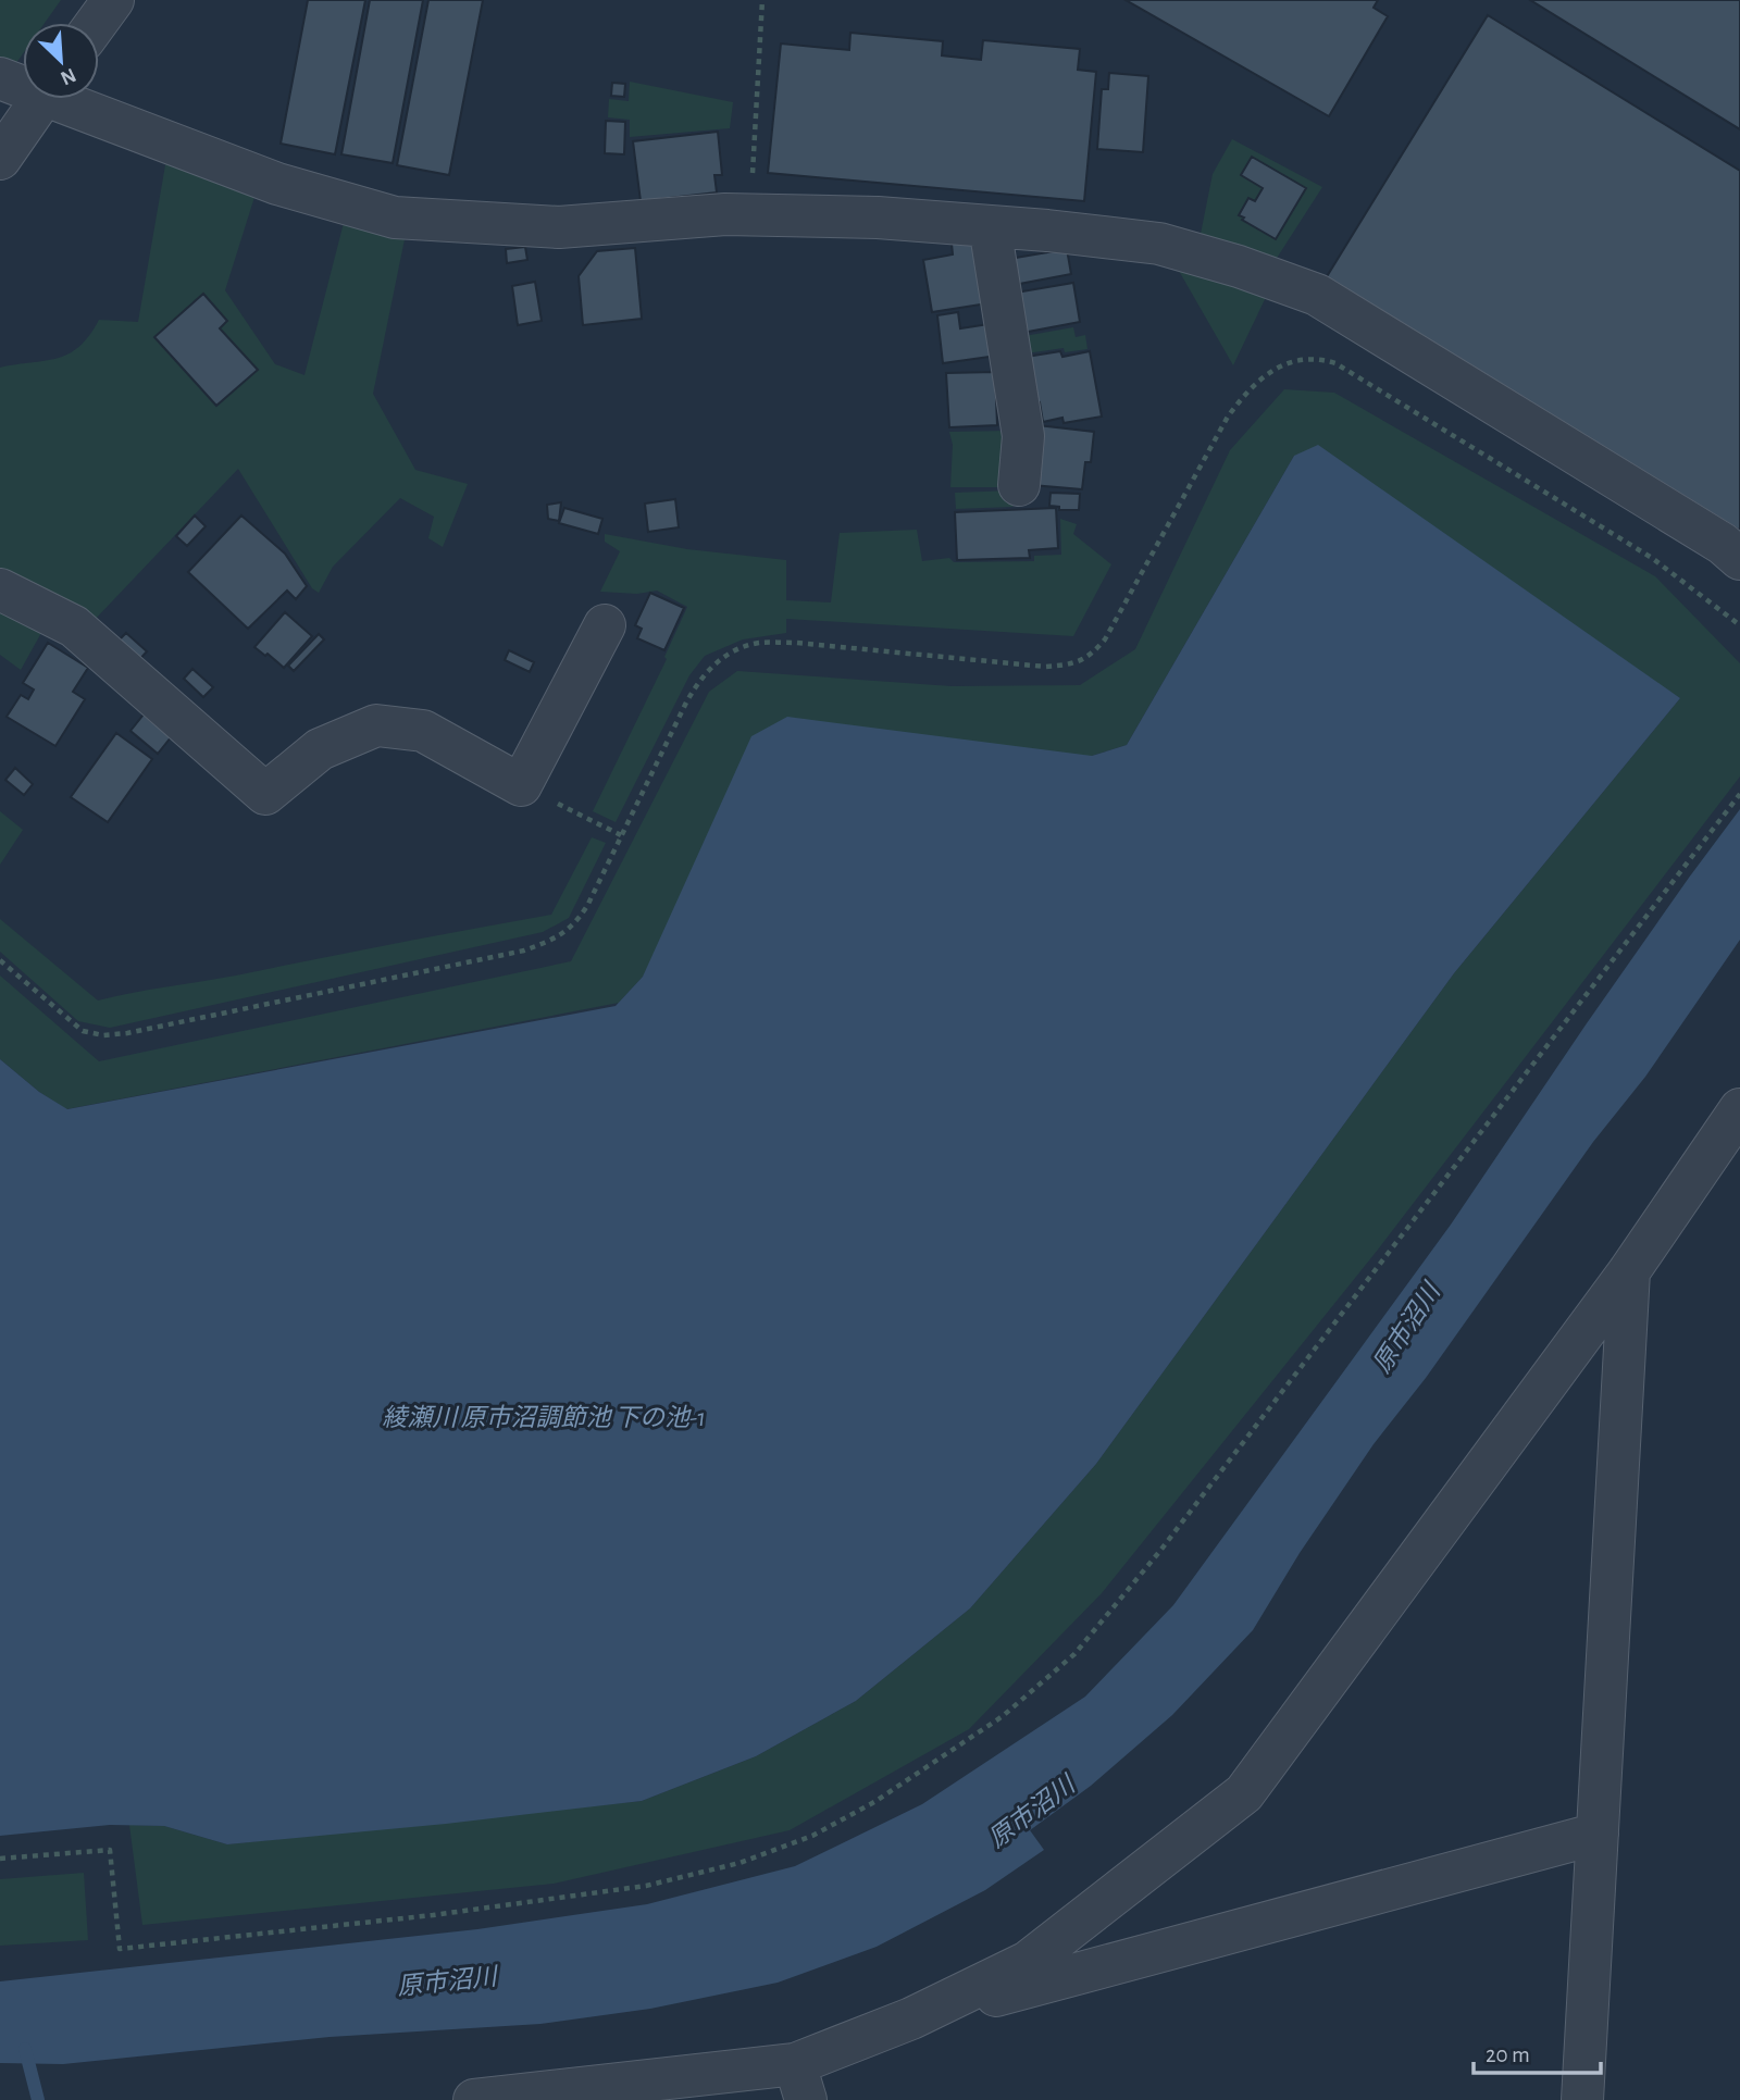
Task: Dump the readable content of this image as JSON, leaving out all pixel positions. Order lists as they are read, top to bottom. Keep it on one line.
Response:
{"water":["原市沼川","綾瀬川 原市沼調節池 下の池-1"],"scale_bar":"20 m","north":"bottom right"}
